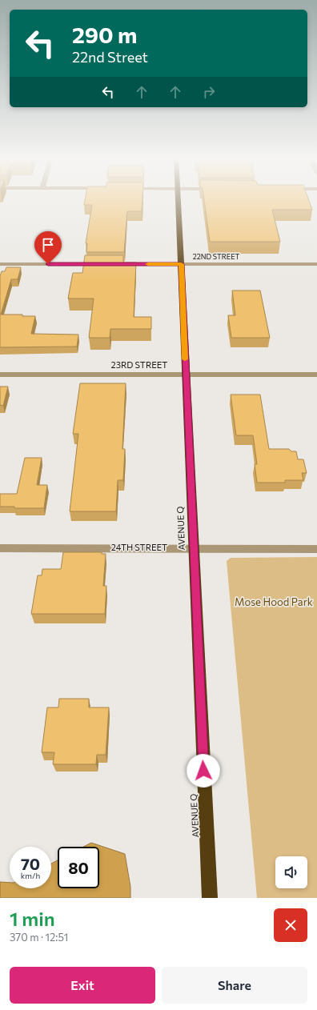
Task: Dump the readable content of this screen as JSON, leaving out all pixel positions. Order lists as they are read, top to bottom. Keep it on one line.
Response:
{"streets":{"highway":["AVENUE Q"],"street":["22ND STREET","23RD STREET","24TH STREET"]},"crossings":[["22ND STREET","AVENUE Q"],["23RD STREET","AVENUE Q"],["AVENUE Q","24TH STREET"]],"parks":["Mose Hood Park"],"page":{"turn":["290 m","22nd Street"],"speed":"70 km/h","limit":"80","heading":["1 min","370 m · 12:51"],"buttons":["Exit","Share"]}}
